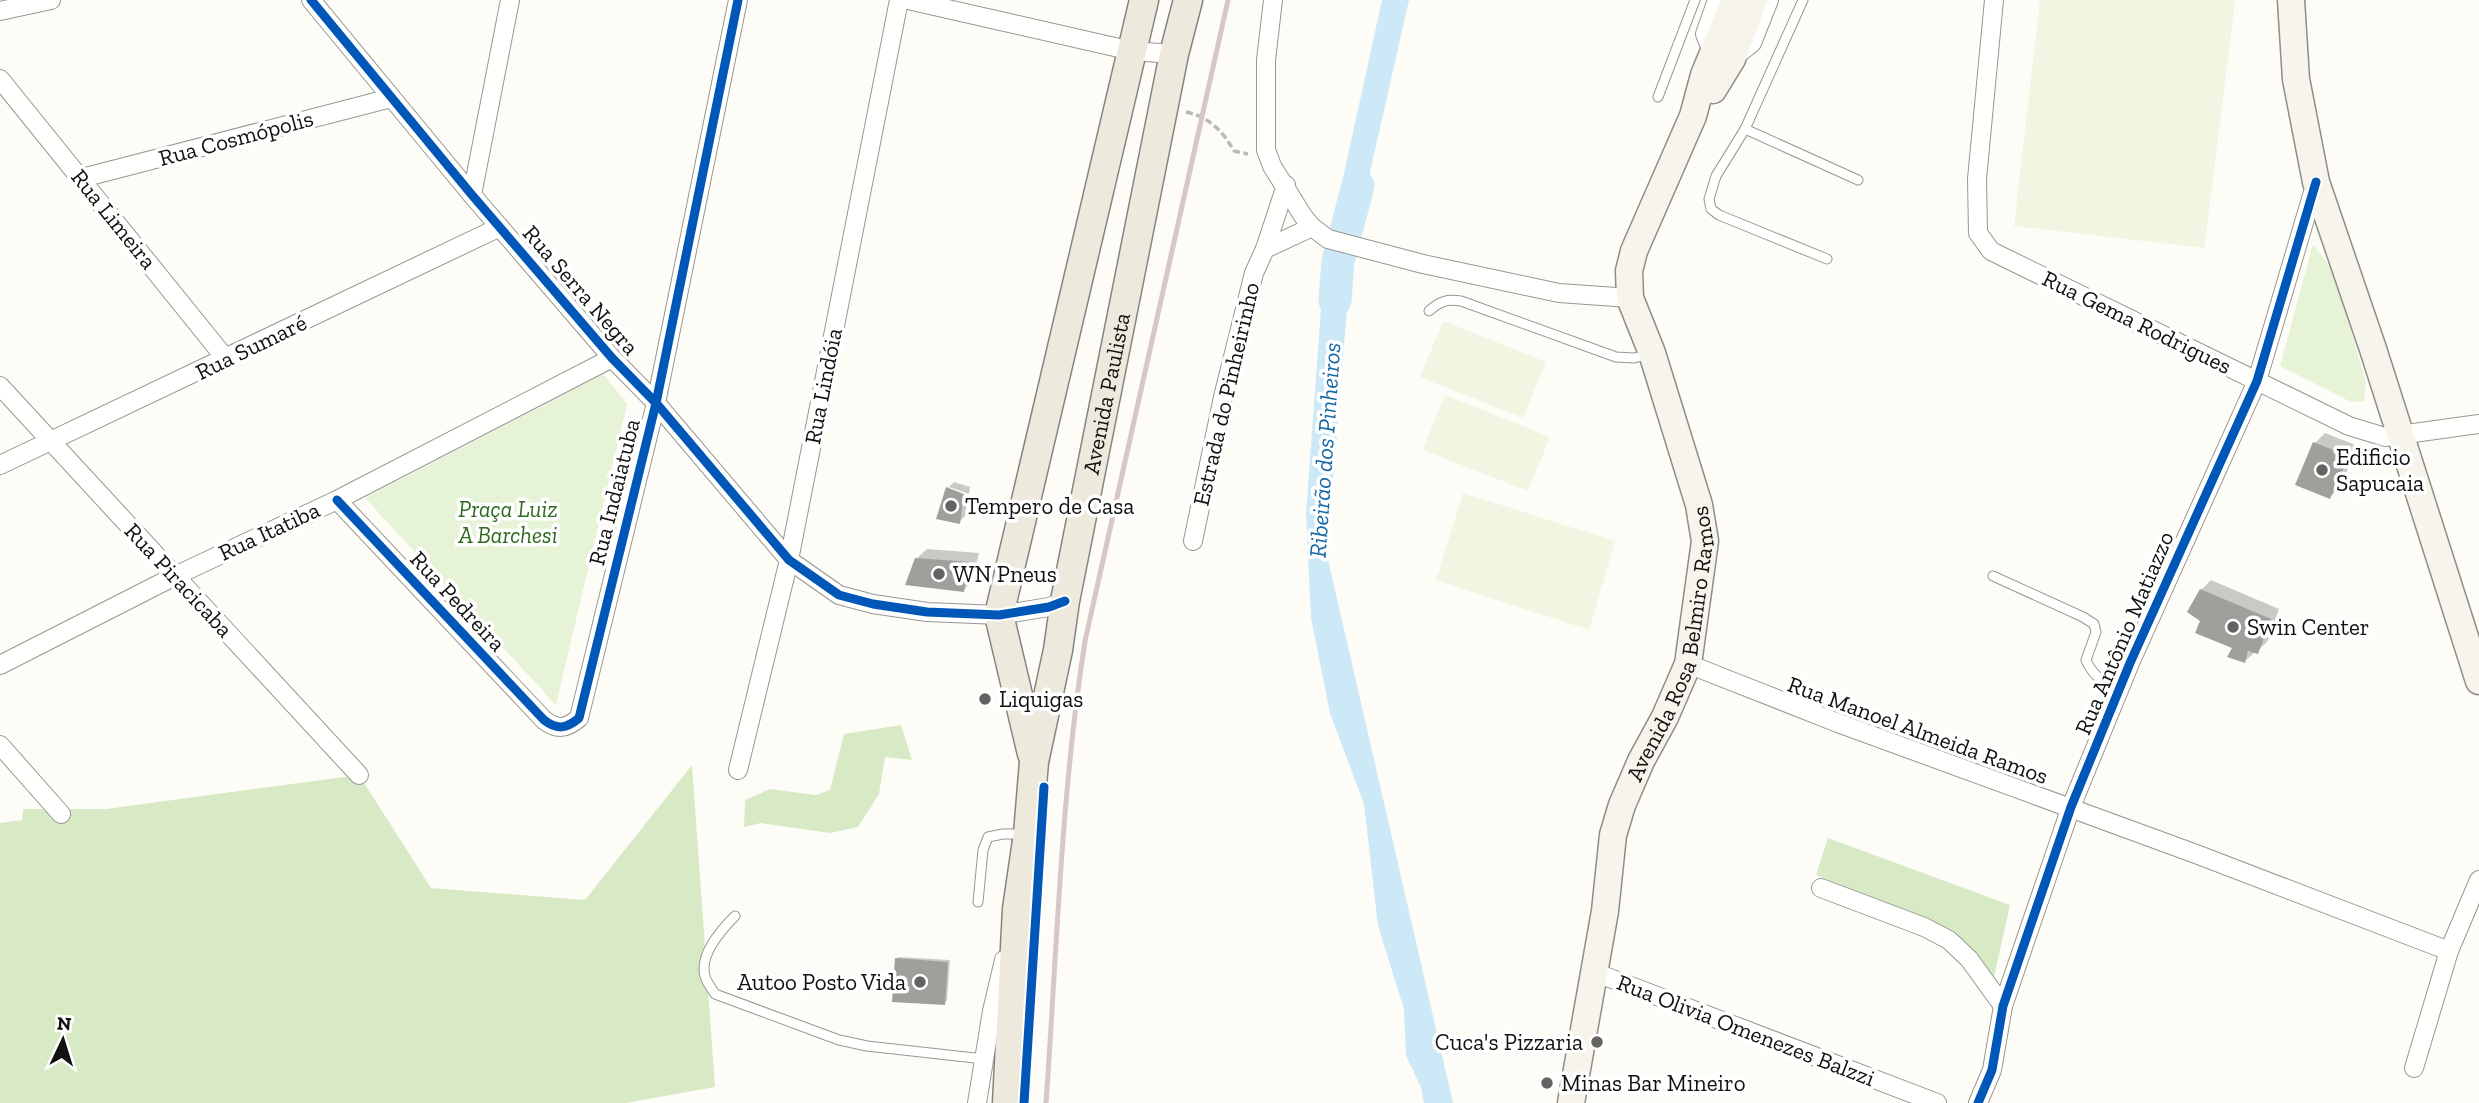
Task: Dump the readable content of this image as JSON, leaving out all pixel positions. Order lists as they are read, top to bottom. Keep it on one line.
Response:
{"streets":{"main road":["Avenida Paulista","Avenida Rosa Belmiro Ramos"],"street":["Rua Cosmópolis","Rua Limeira","Rua Serra Negra","Rua Gema Rodrigues","Rua Sumaré","Rua Lindóia","Estrada do Pinheirinho","Rua Indaiatuba","Rua Itatiba","Rua Piracicaba","Rua Pedreira","Rua Antônio Matiazzo","Rua Manoel Almeida Ramos","Rua Olivia Omenezes Balzzi"]},"crossings":[["Rua Cosmópolis","Rua Limeira"],["Rua Cosmópolis","Rua Serra Negra"],["Rua Limeira","Rua Sumaré"],["Rua Serra Negra","Rua Sumaré"],["Rua Serra Negra","Rua Lindóia"],["Rua Serra Negra","Avenida Paulista"],["Rua Serra Negra","Rua Indaiatuba"],["Rua Serra Negra","Rua Itatiba"],["Rua Gema Rodrigues","Rua Antônio Matiazzo"],["Rua Sumaré","Rua Piracicaba"],["Rua Indaiatuba","Rua Pedreira"],["Rua Itatiba","Rua Piracicaba"],["Rua Itatiba","Rua Pedreira"],["Rua Antônio Matiazzo","Rua Manoel Almeida Ramos"],["Avenida Rosa Belmiro Ramos","Rua Manoel Almeida Ramos"],["Avenida Rosa Belmiro Ramos","Rua Olivia Omenezes Balzzi"]],"water":["Ribeirão dos Pinheiros"],"parks":["Praça Luiz A Barchesi"],"places":["Edificio Sapucaia","Tempero de Casa","WN Pneus","Swin Center","Liquigas","Autoo Posto Vida","Cuca's Pizzaria","Minas Bar Mineiro"],"north":"top"}
